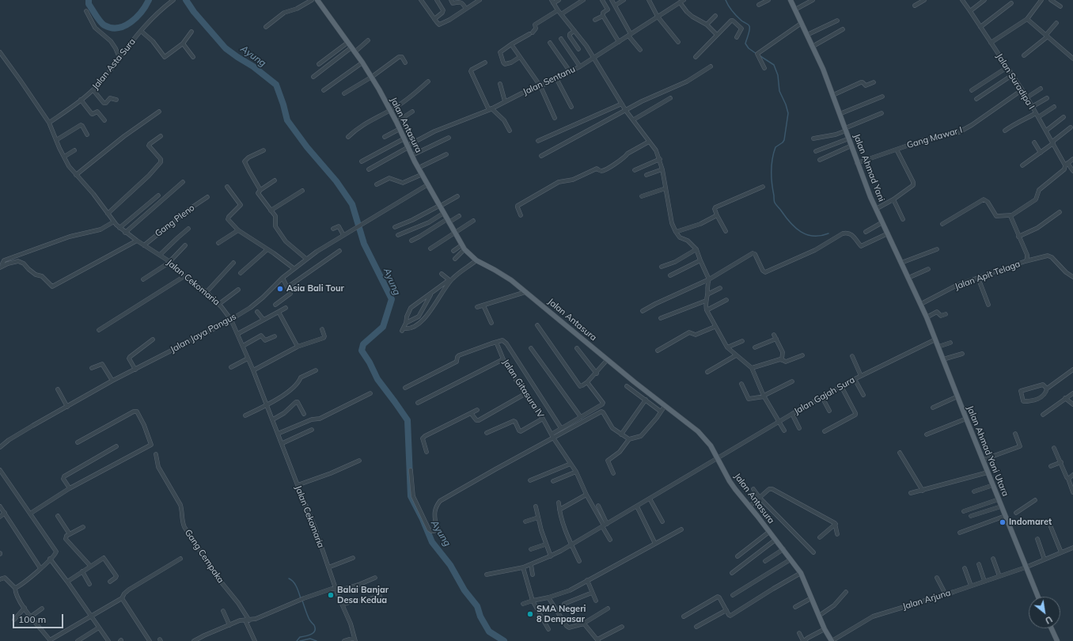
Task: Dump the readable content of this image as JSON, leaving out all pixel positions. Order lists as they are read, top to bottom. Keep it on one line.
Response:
{"streets":{"main road":["Jalan Antasura","Jalan Ahmad Yani","Jalan Ahmad Yani Utara"],"street":["Jalan Asta Sura","Jalan Sentanu","Jalan Suradipa I","Gang Mawar I","Gang Pleno","Jalan Apit Telaga","Jalan Cekomaria","Jalan Jaya Pangus","Jalan Gitasura IV","Jalan Gajah Sura","Gang Cempaka","Jalan Arjuna"]},"crossings":[["Jalan Asta Sura","Jalan Cekomaria"],["Jalan Sentanu","Jalan Antasura"],["Jalan Suradipa I","Gang Mawar I"],["Jalan Antasura","Jalan Jaya Pangus"],["Jalan Antasura","Jalan Gajah Sura"],["Jalan Antasura","Jalan Arjuna"],["Gang Mawar I","Jalan Ahmad Yani"],["Jalan Ahmad Yani","Jalan Apit Telaga"],["Jalan Ahmad Yani","Jalan Gajah Sura"],["Jalan Ahmad Yani","Jalan Ahmad Yani Utara"],["Gang Pleno","Jalan Cekomaria"],["Jalan Cekomaria","Jalan Jaya Pangus"],["Jalan Gitasura IV","Jalan Gajah Sura"],["Jalan Gajah Sura","Jalan Ahmad Yani Utara"],["Jalan Ahmad Yani Utara","Jalan Arjuna"]],"water":["Ayung"],"places":["Asia Bali Tour","Indomaret","Balai Banjar Desa Kedua","SMA Negeri 8 Denpasar"],"scale_bar":"100 m","north":"bottom right"}
